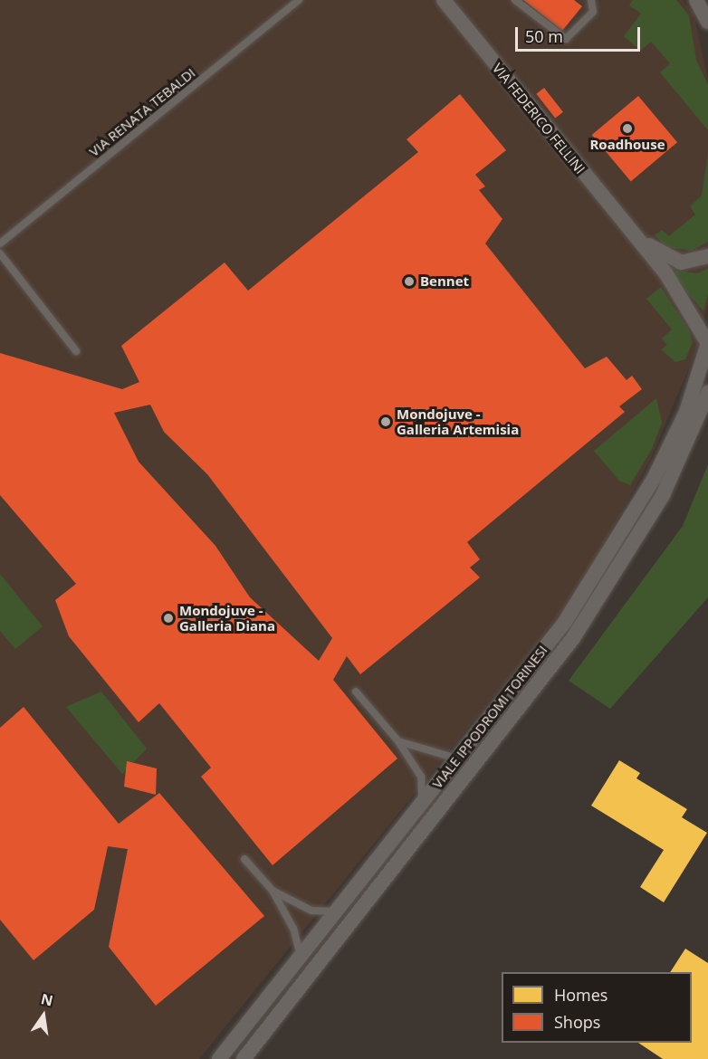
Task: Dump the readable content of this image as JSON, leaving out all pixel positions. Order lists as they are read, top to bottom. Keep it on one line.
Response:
{"streets":{"street":["VIA FEDERICO FELLINI","VIALE IPPODROMI TORINESI"],"lane":["VIA RENATA TEBALDI"]},"crossings":[["VIA FEDERICO FELLINI","VIALE IPPODROMI TORINESI"]],"places":["Roadhouse","Bennet","Mondojuve - Galleria Artemisia","Mondojuve - Galleria Diana"],"legend":["Homes","Shops"],"scale_bar":"50 m","north":"top"}
